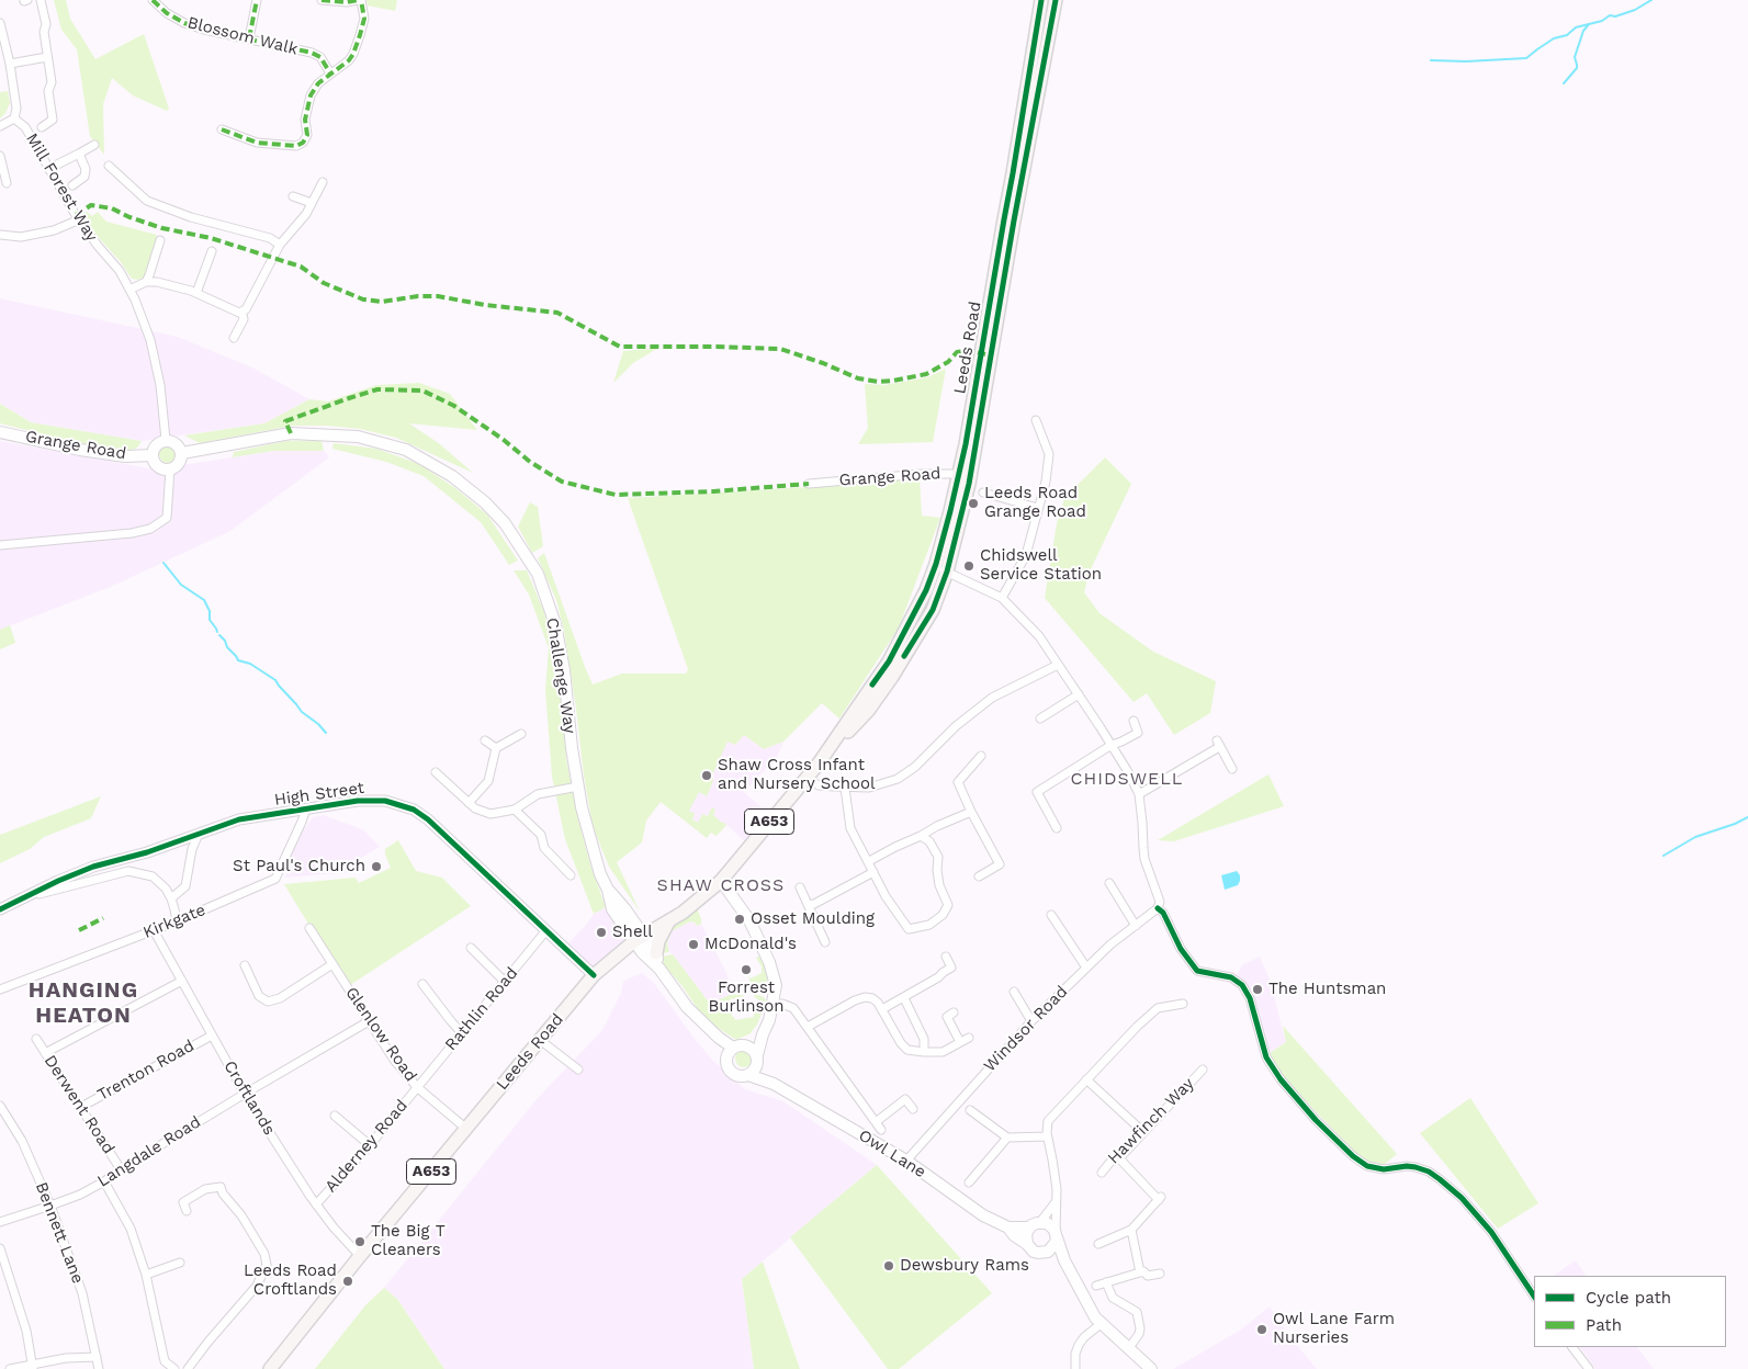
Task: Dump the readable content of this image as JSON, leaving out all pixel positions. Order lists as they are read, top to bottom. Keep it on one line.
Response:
{"streets":{"main road":["Leeds Road","Grange Road","Challenge Way","A653","Owl Lane"],"street":["Blossom Walk","Mill Forest Way","High Street","Kirkgate","Rathlin Road","Windsor Road","Glenlow Road","Trenton Road","Croftlands","Derwent Road","Hawfinch Way","Alderney Road","Langdale Road","Bennett Lane"]},"crossings":[["Mill Forest Way","Grange Road"],["Mill Forest Way","Challenge Way"],["Leeds Road","Grange Road"],["Leeds Road","Challenge Way"],["Leeds Road","High Street"],["Leeds Road","Glenlow Road"],["Leeds Road","Croftlands"],["Grange Road","Challenge Way"],["High Street","Kirkgate"],["High Street","Rathlin Road"],["Kirkgate","Croftlands"],["Rathlin Road","Glenlow Road"],["Rathlin Road","Alderney Road"],["Windsor Road","Owl Lane"],["Glenlow Road","Alderney Road"],["Glenlow Road","Langdale Road"],["Trenton Road","Croftlands"],["Trenton Road","Derwent Road"],["Croftlands","Alderney Road"],["Croftlands","Langdale Road"],["Derwent Road","Langdale Road"],["Langdale Road","Bennett Lane"]],"districts":["CHIDSWELL","SHAW CROSS","HANGING HEATON"],"places":["Leeds Road Grange Road","Chidswell Service Station","Shaw Cross Infant and Nursery School","St Paul's Church","Osset Moulding","Shell","McDonald's","Forrest Burlinson","The Huntsman","The Big T Cleaners","Dewsbury Rams","Leeds Road Croftlands","Owl Lane Farm Nurseries"],"legend":["Cycle path","Path"]}
